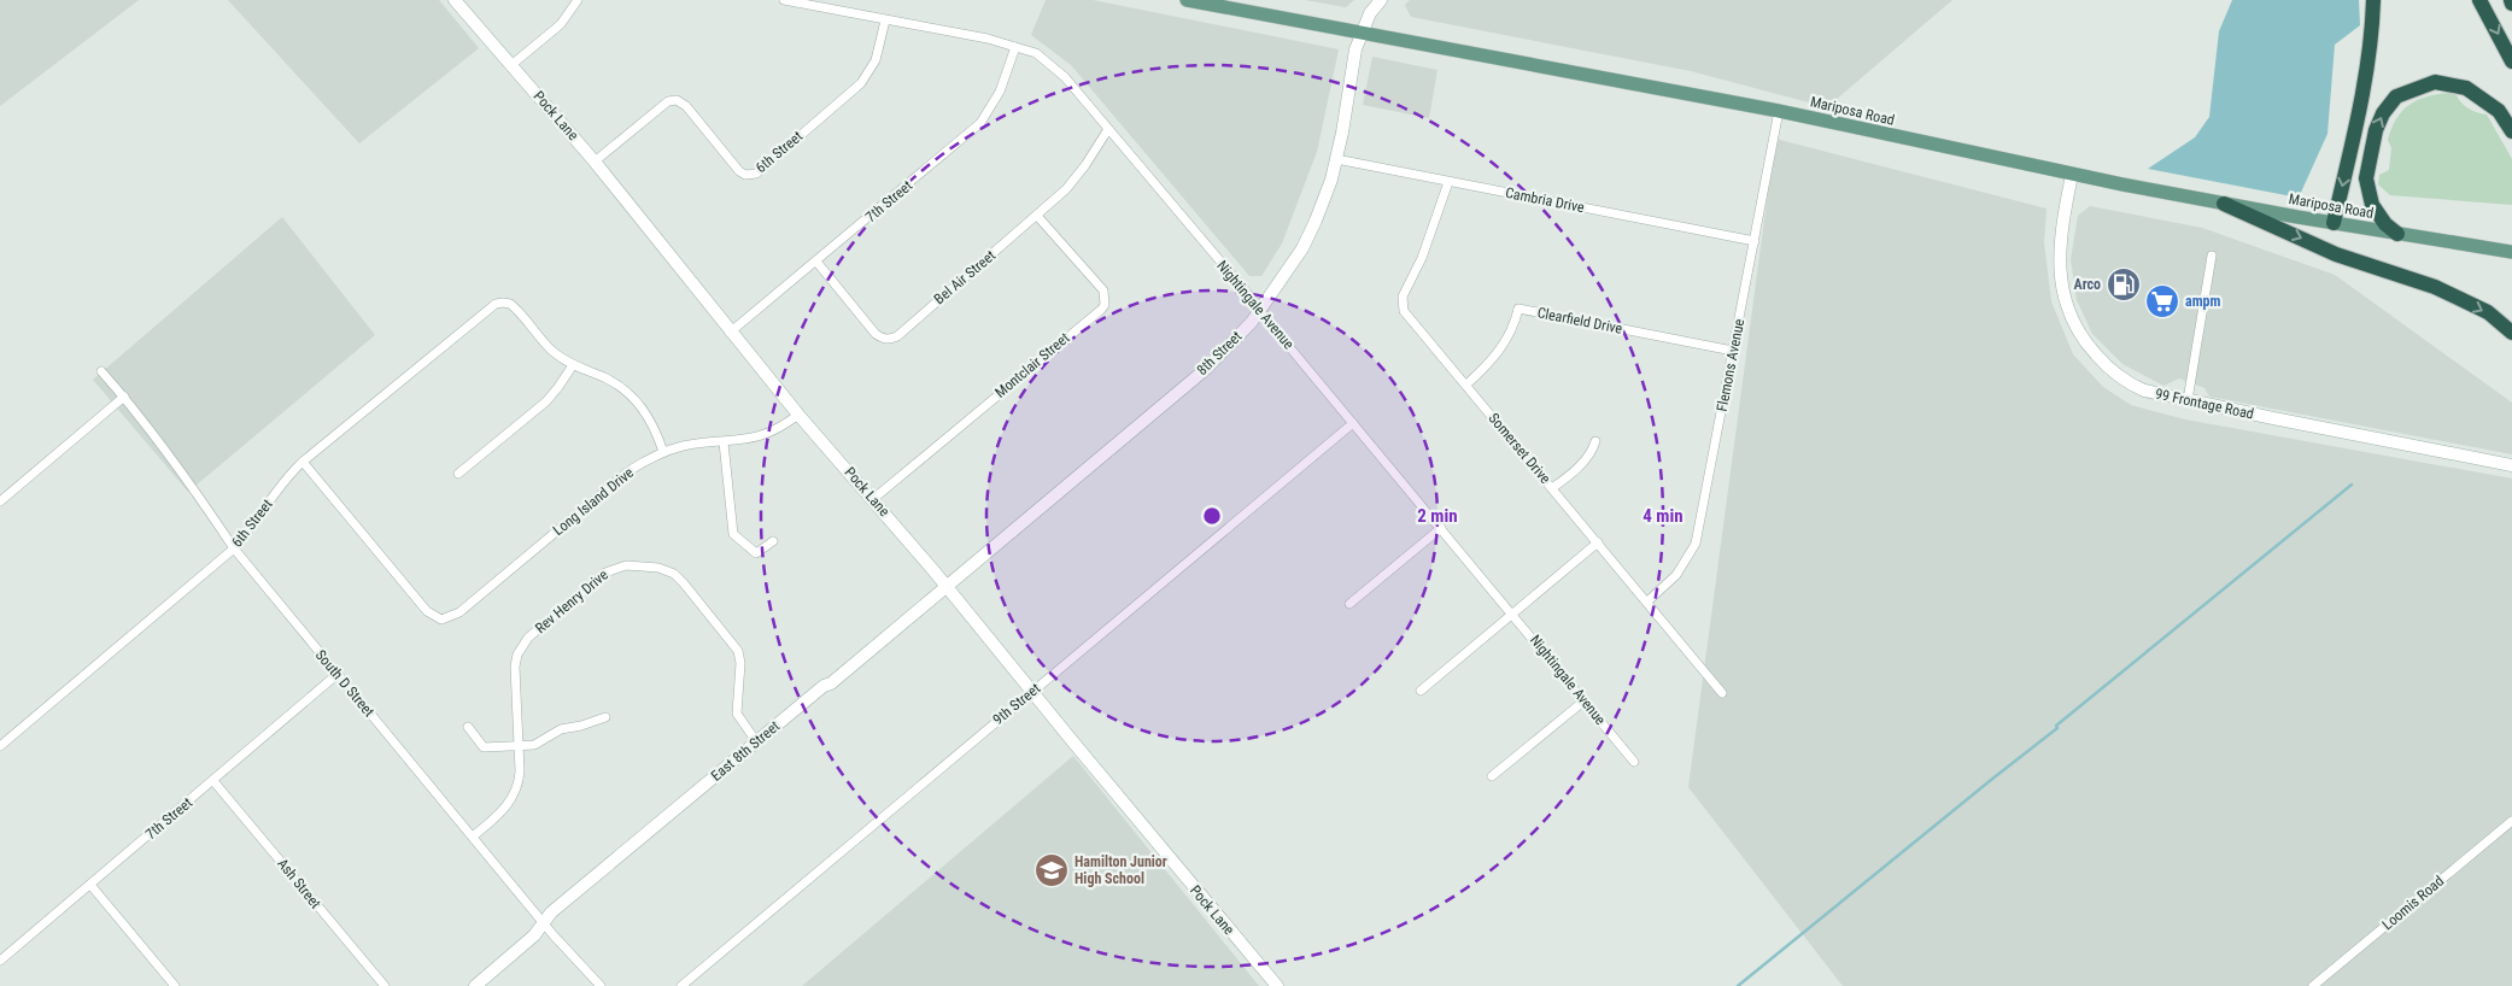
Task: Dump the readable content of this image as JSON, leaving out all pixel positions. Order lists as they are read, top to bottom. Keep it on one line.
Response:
{"streets":{"main road":["Mariposa Road"],"street":["Pock Lane","6th Street","Cambria Drive","7th Street","Bel Air Street","Nightingale Avenue","Clearfield Drive","8th Street","Montclair Street","Flemons Avenue","99 Frontage Road","Somerset Drive","Long Island Drive","Rev Henry Drive","South D Street","9th Street","East 8th Street","Ash Street","Loomis Road"]},"crossings":[["Mariposa Road","8th Street"],["Mariposa Road","Flemons Avenue"],["Mariposa Road","99 Frontage Road"],["Pock Lane","6th Street"],["Pock Lane","7th Street"],["Pock Lane","8th Street"],["Pock Lane","Montclair Street"],["Pock Lane","Long Island Drive"],["Pock Lane","9th Street"],["Pock Lane","East 8th Street"],["6th Street","Nightingale Avenue"],["6th Street","Long Island Drive"],["6th Street","South D Street"],["Cambria Drive","8th Street"],["Cambria Drive","Flemons Avenue"],["Cambria Drive","Somerset Drive"],["7th Street","Bel Air Street"],["7th Street","Nightingale Avenue"],["7th Street","South D Street"],["7th Street","Ash Street"],["Bel Air Street","Nightingale Avenue"],["Bel Air Street","Montclair Street"],["Nightingale Avenue","8th Street"],["Nightingale Avenue","9th Street"],["Clearfield Drive","Flemons Avenue"],["Clearfield Drive","Somerset Drive"],["8th Street","East 8th Street"],["Flemons Avenue","Somerset Drive"],["Rev Henry Drive","South D Street"],["Rev Henry Drive","East 8th Street"],["South D Street","East 8th Street"]],"places":{"fuel station":["Arco"],"supermarket":["ampm"],"school or university":["Hamilton Junior High School"]},"rings":["2 min","4 min"]}
